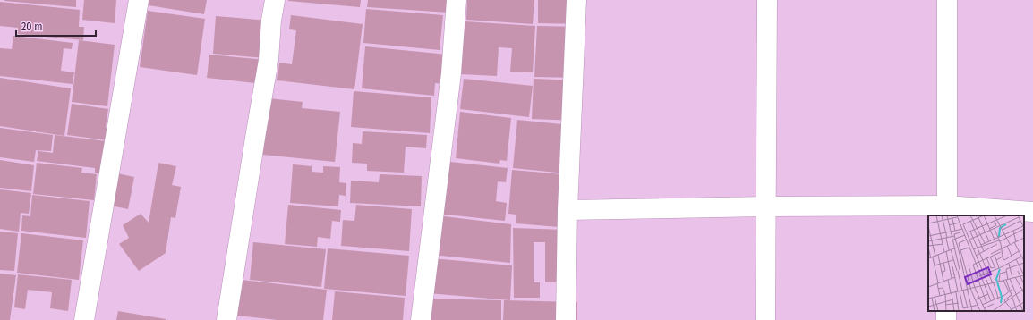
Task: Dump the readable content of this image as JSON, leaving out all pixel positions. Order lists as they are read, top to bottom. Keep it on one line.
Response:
{"scale_bar":"20 m"}
